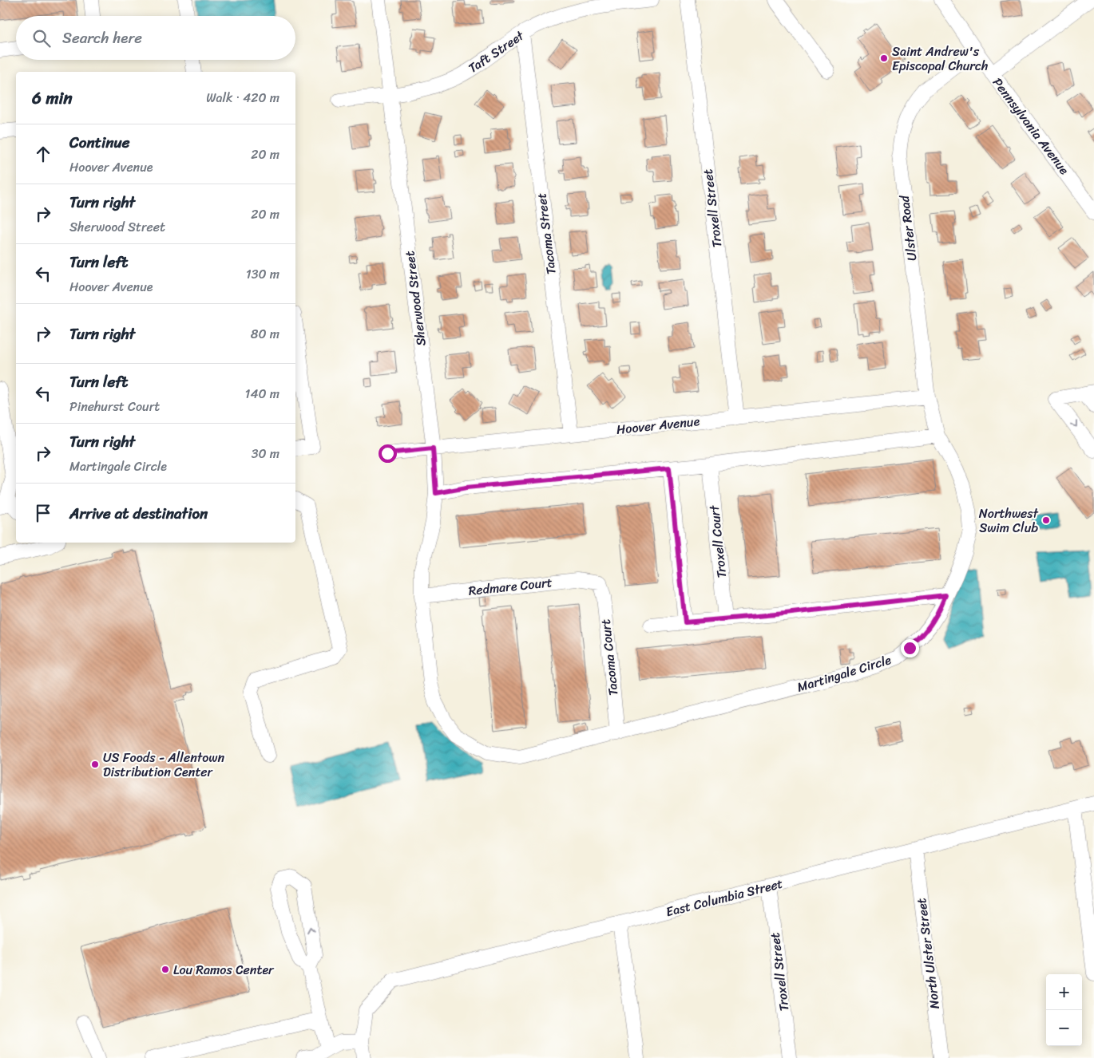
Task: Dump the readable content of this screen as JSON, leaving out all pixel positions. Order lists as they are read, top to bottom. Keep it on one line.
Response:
{"streets":{"street":["Taft Street","Pennsylvania Avenue","Troxell Street","Ulster Road","Tacoma Street","Sherwood Street","Hoover Avenue","Troxell Court","Redmare Court","Tacoma Court","Martingale Circle","East Columbia Street","North Ulster Street"]},"crossings":[["Taft Street","Tacoma Street"],["Taft Street","Sherwood Street"],["Pennsylvania Avenue","Ulster Road"],["Troxell Street","Hoover Avenue"],["Troxell Street","East Columbia Street"],["Ulster Road","Hoover Avenue"],["Ulster Road","Martingale Circle"],["Tacoma Street","Hoover Avenue"],["Sherwood Street","Hoover Avenue"],["Sherwood Street","Redmare Court"],["Sherwood Street","Martingale Circle"],["Redmare Court","Tacoma Court"],["Redmare Court","Martingale Circle"],["Tacoma Court","Martingale Circle"],["East Columbia Street","North Ulster Street"]],"places":["Saint Andrew's Episcopal Church","Northwest Swim Club","US Foods - Allentown Distribution Center","Lou Ramos Center"],"page":{"search":"Search here","heading":["6 min","Walk · 420 m"],"list":[["Continue","Hoover Avenue","20 m"],["Turn right","Sherwood Street","20 m"],["Turn left","Hoover Avenue","130 m"],["Turn right","80 m"],["Turn left","Pinehurst Court","140 m"],["Turn right","Martingale Circle","30 m"],"Arrive at destination"],"map_buttons":["+","−"]}}
